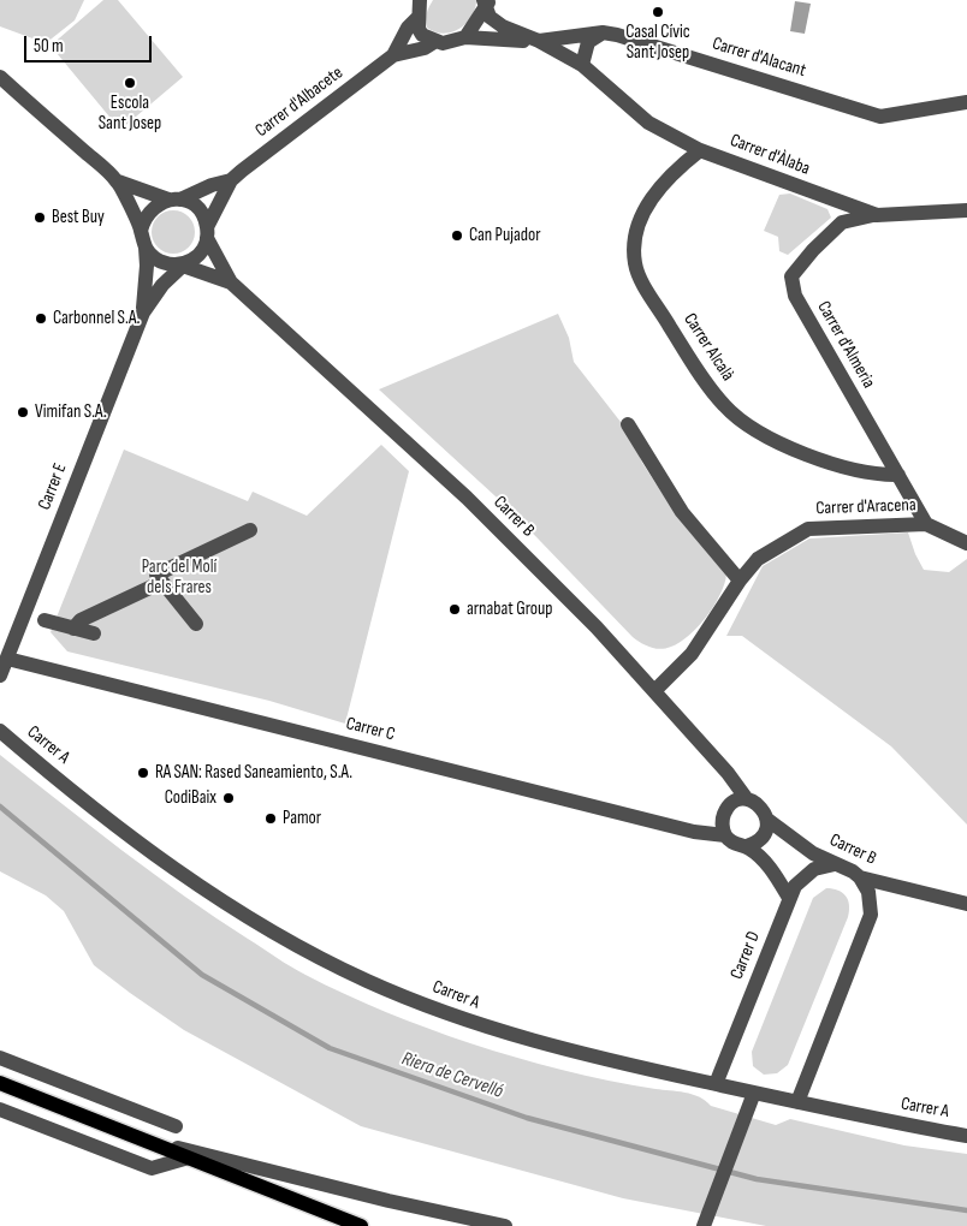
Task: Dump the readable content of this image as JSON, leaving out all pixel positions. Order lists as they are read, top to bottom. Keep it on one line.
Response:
{"streets":{"street":["Carrer d'Alacant","Carrer d'Albacete","Carrer d'Àlaba","Carrer d'Almeria","Carrer Alcalà","Carrer E","Carrer d'Aracena","Carrer B","Carrer C","Carrer A","Carrer D"]},"crossings":[["Carrer d'Alacant","Carrer d'Albacete"],["Carrer d'Alacant","Carrer d'Àlaba"],["Carrer d'Albacete","Carrer d'Àlaba"],["Carrer d'Albacete","Carrer E"],["Carrer d'Albacete","Carrer B"],["Carrer d'Àlaba","Carrer Alcalà"],["Carrer d'Almeria","Carrer Alcalà"],["Carrer d'Almeria","Carrer d'Aracena"],["Carrer E","Carrer B"],["Carrer E","Carrer C"],["Carrer d'Aracena","Carrer B"],["Carrer B","Carrer C"],["Carrer B","Carrer D"],["Carrer A","Carrer D"]],"water":["Riera de Cervelló"],"parks":["Parc del Molí dels Frares"],"places":["Casal Cívic Sant Josep","Escola Sant Josep","Best Buy","Can Pujador","Carbonnel S.A.","Vimifan S.A.","arnabat Group","RA SAN: Rased Saneamiento, S.A.","CodiBaix","Pamor"],"scale_bar":"50 m"}
